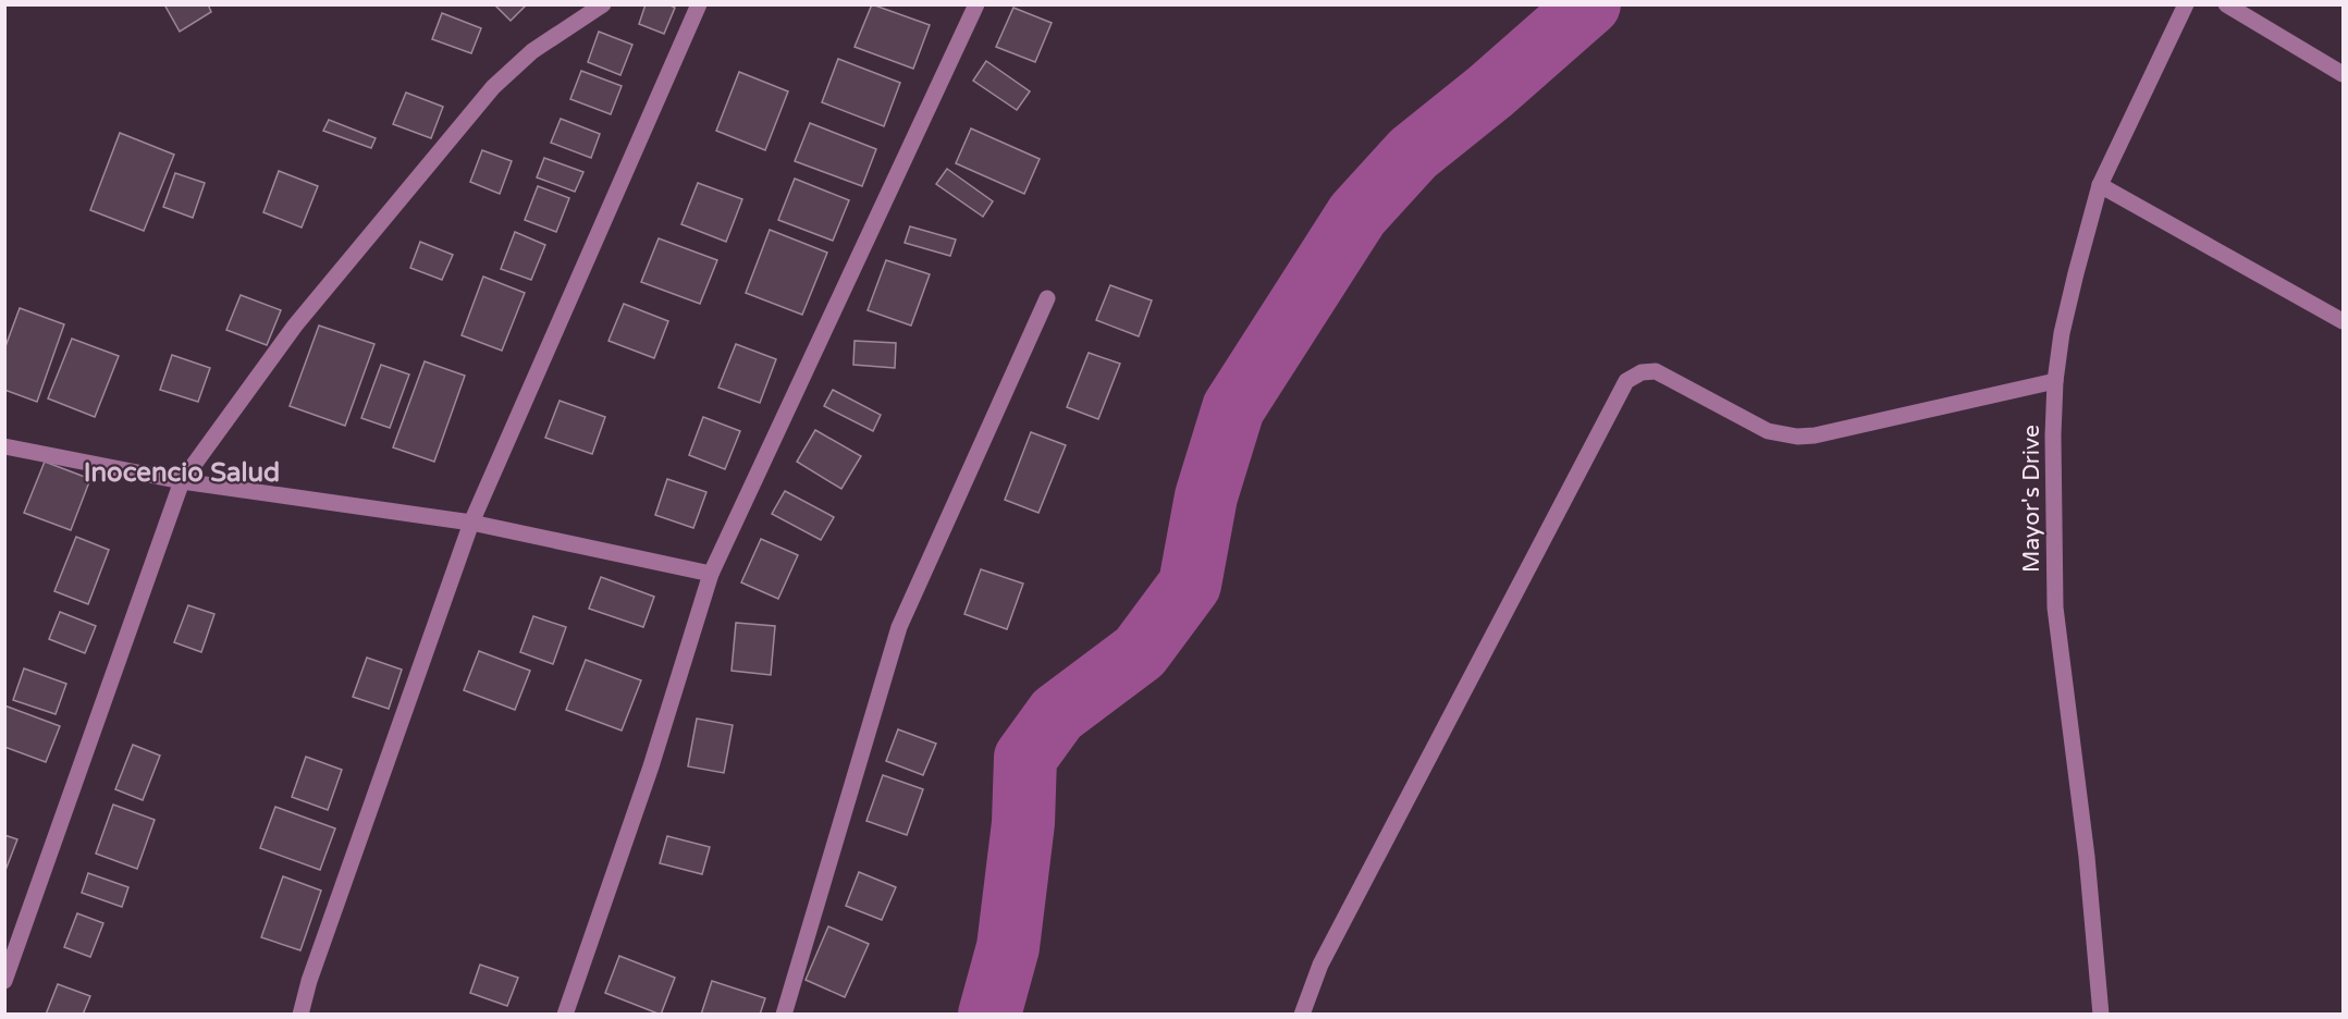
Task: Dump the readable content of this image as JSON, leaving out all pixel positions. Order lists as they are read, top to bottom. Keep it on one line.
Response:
{"streets":{"street":["Mayor's Drive"]},"districts":["Inocencio Salud"]}
